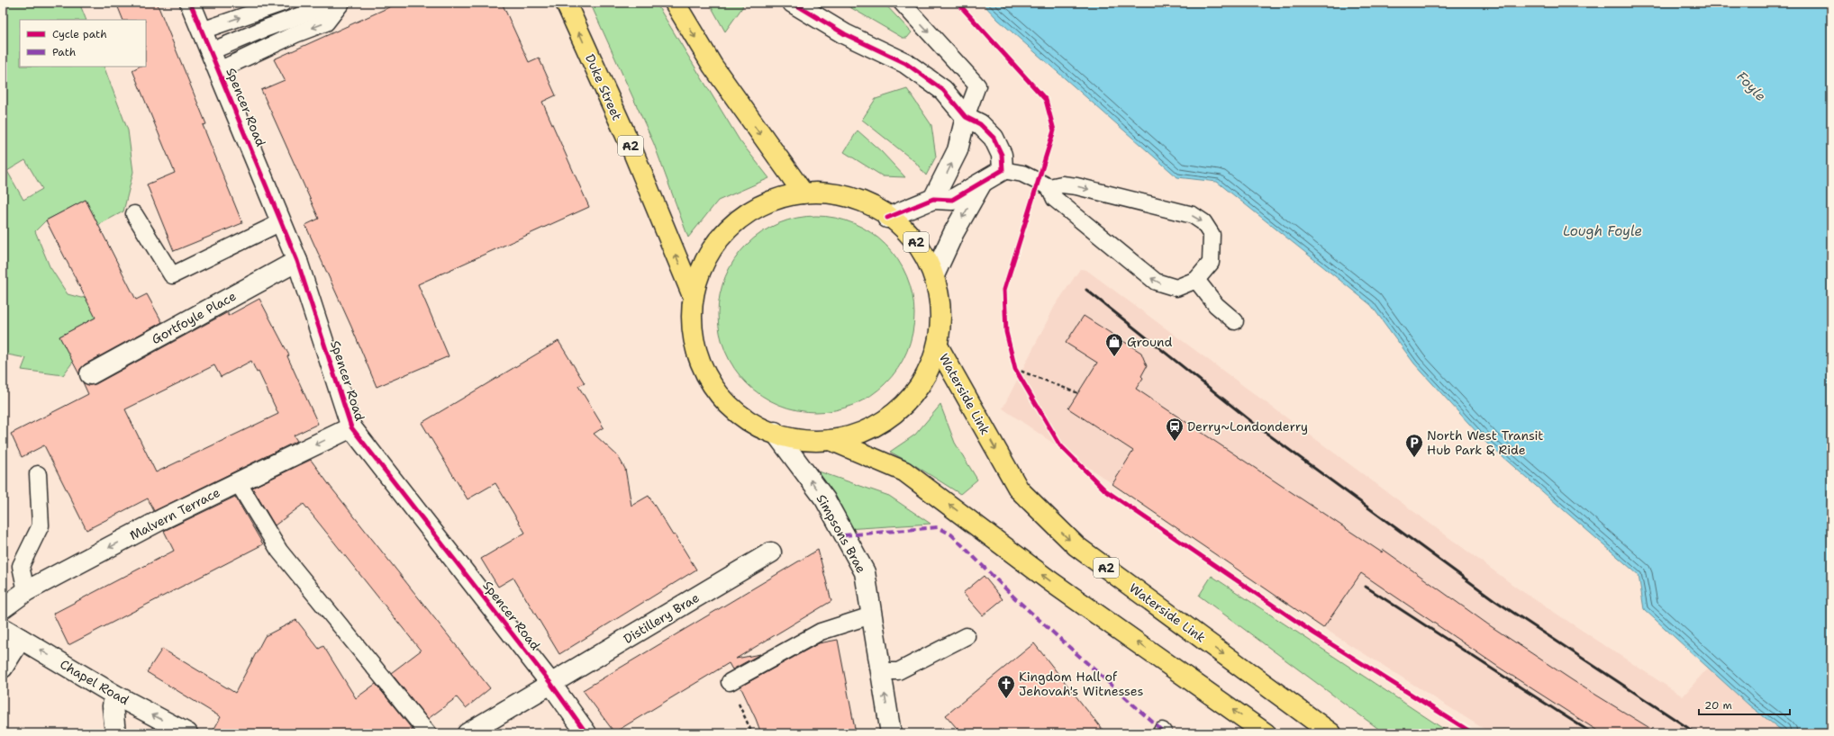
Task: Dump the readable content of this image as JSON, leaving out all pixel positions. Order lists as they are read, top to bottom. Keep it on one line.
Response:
{"streets":{"highway":["Duke Street","A2","Waterside Link"],"street":["Spencer Road","Gortfoyle Place","Malvern Terrace","Simpsons Brae","Distillery Brae","Chapel Road"]},"crossings":[["Duke Street","A2"],["Spencer Road","Gortfoyle Place"],["Spencer Road","Malvern Terrace"],["Spencer Road","Distillery Brae"],["A2","Waterside Link"],["A2","Simpsons Brae"]],"one_way":["Malvern Terrace","Simpsons Brae","Chapel Road"],"water":["Foyle","Lough Foyle"],"places":{"shop":["Ground"],"station":["Derry~Londonderry"],"parking":["North West Transit Hub Park & Ride"],"church":["Kingdom Hall of Jehovah's Witnesses"]},"legend":["Cycle path","Path"],"scale_bar":"20 m"}
